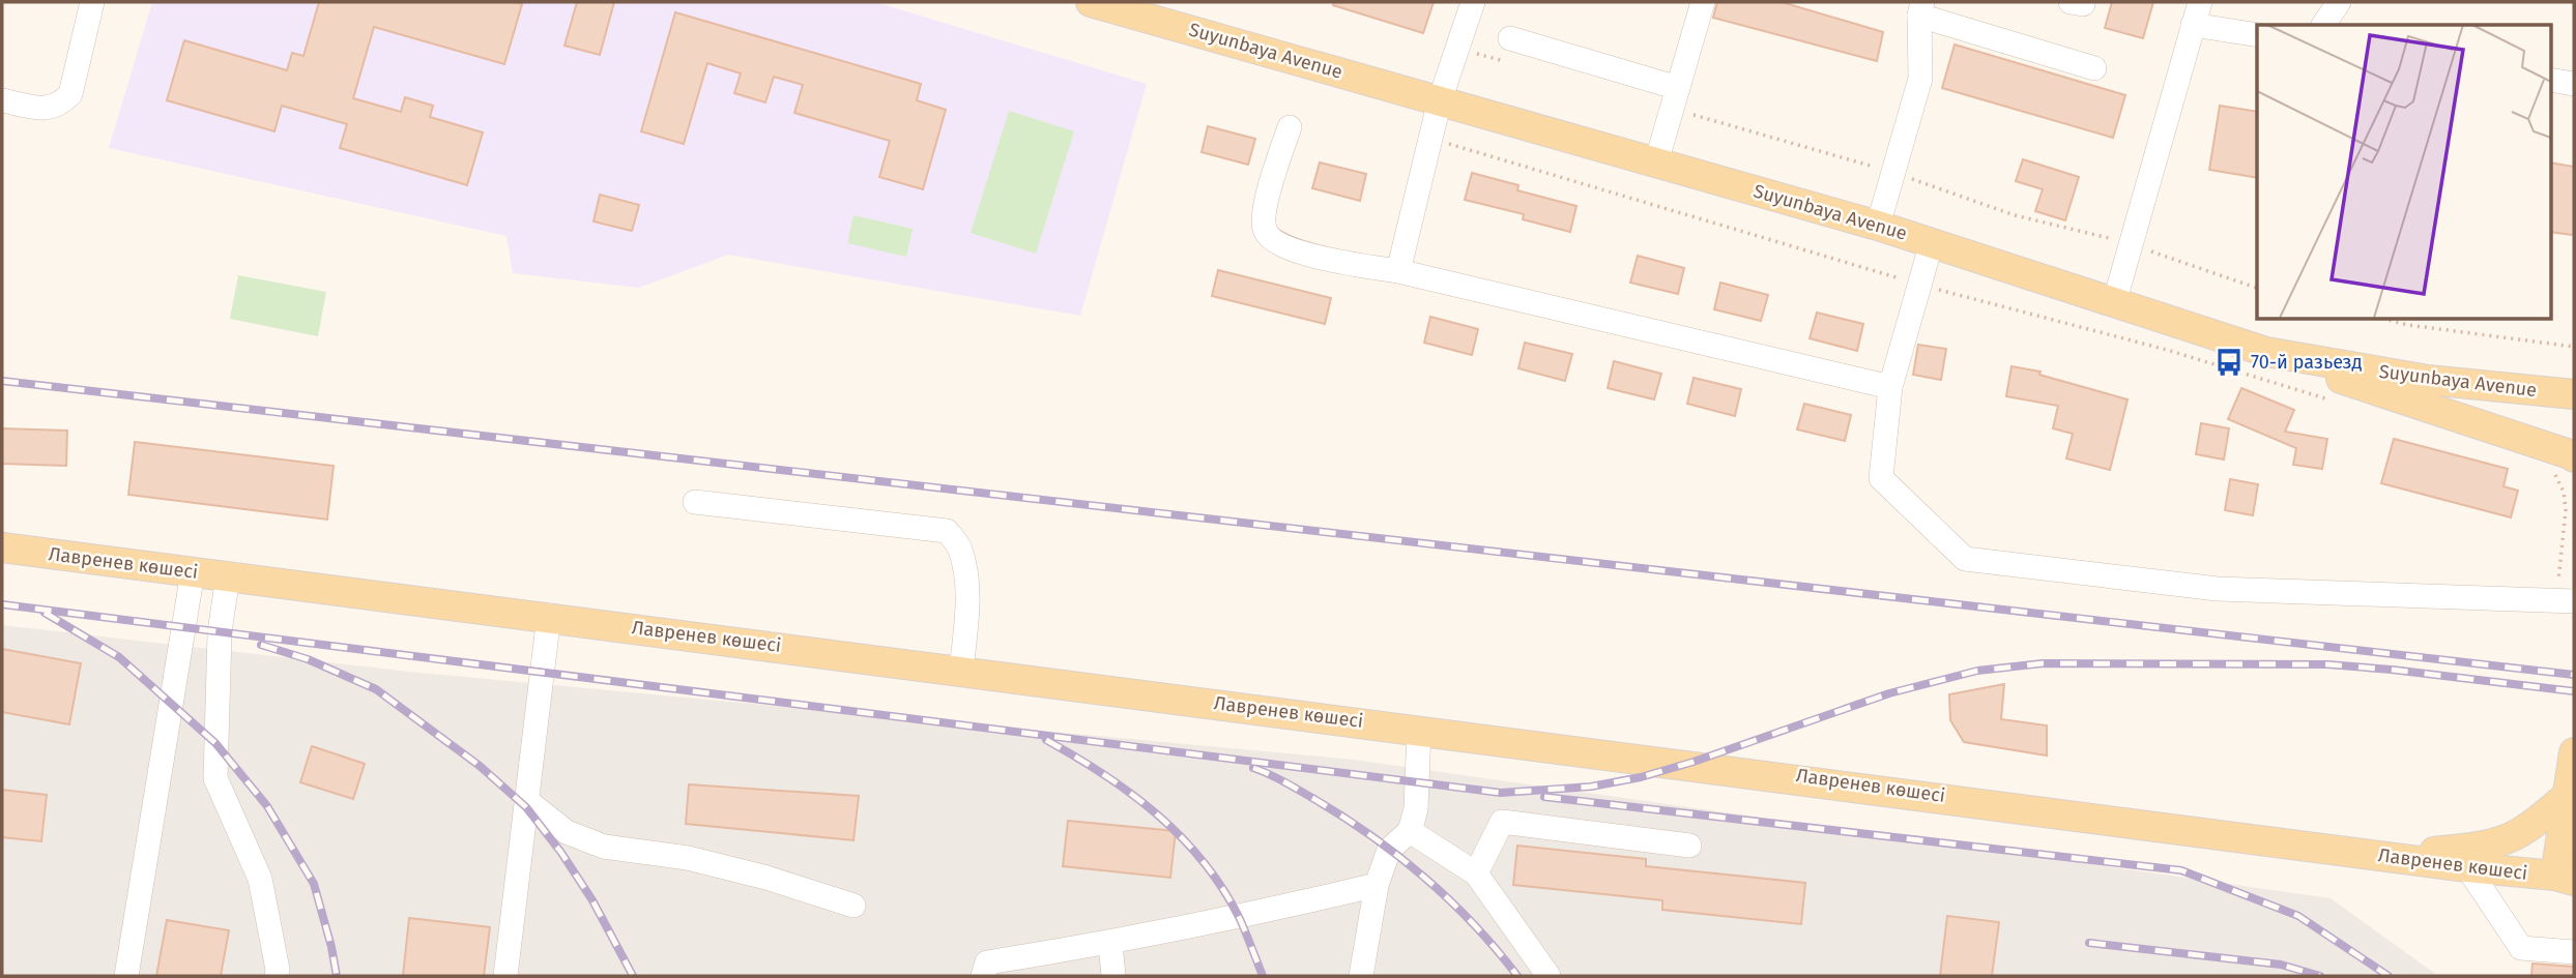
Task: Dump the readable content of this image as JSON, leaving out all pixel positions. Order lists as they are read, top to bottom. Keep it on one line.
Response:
{"streets":{"main road":["Suyunbaya Avenue","Лавренев көшесі"]},"places":{"bus stop":["70-й разьезд"]}}
